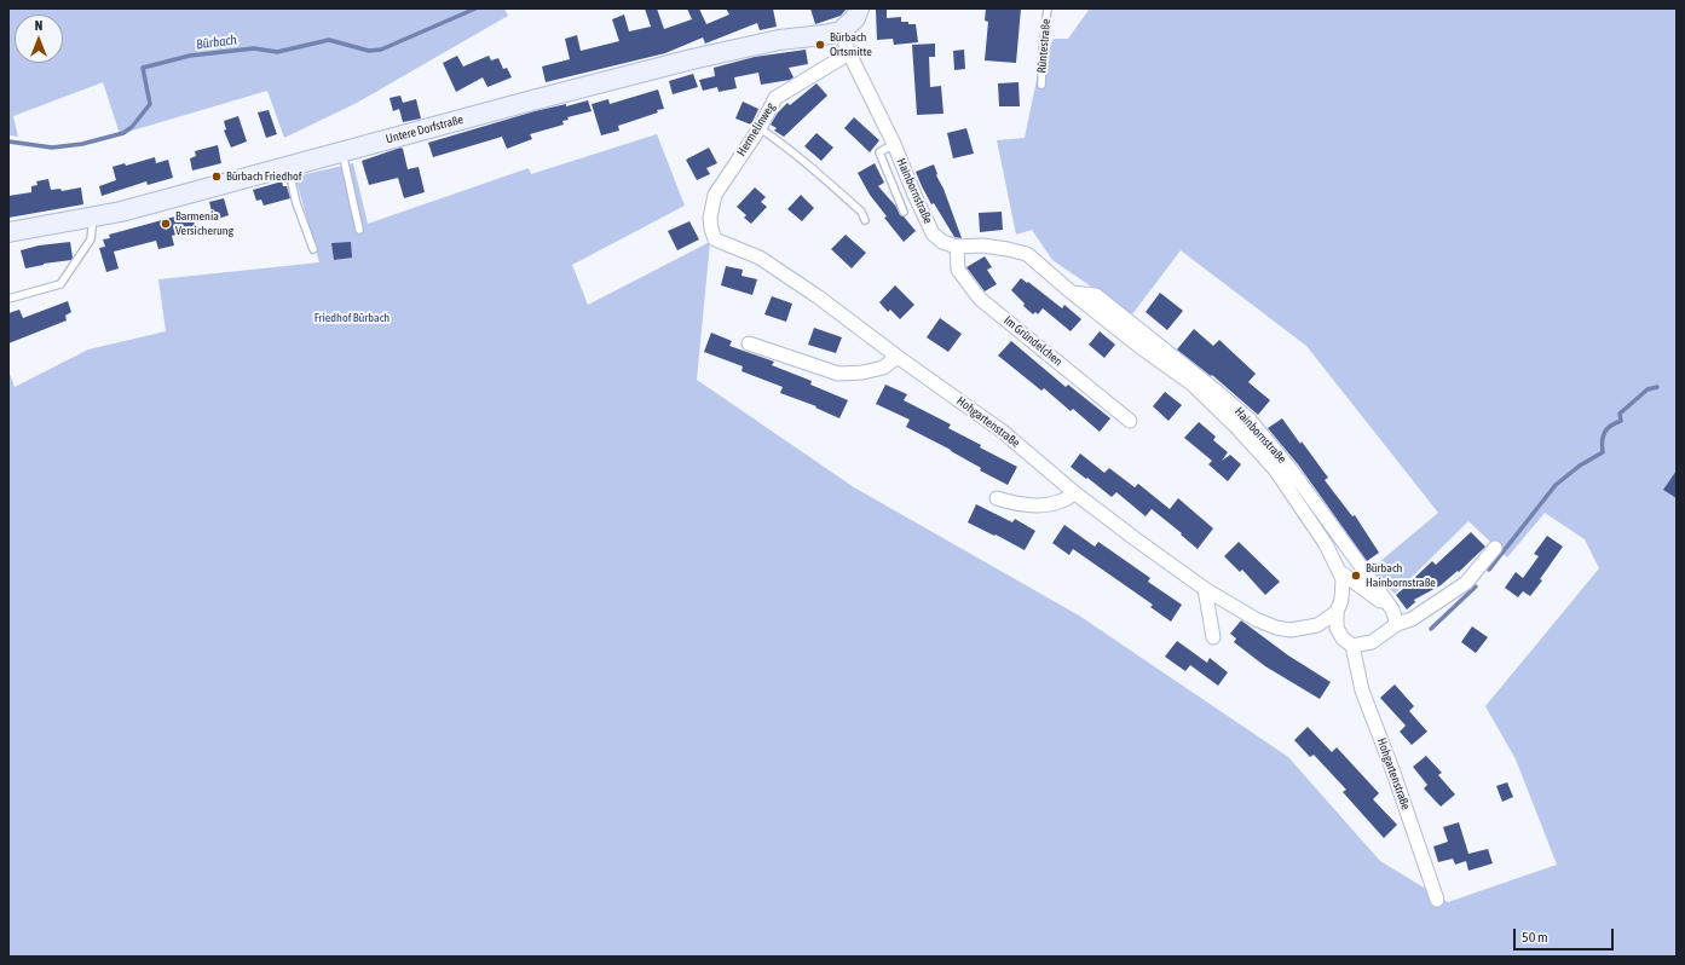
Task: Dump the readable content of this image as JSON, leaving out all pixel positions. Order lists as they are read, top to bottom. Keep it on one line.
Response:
{"streets":{"street":["Untere Dorfstraße","Hermelinweg","Hainbornstraße","Im Gründelchen","Hohgartenstraße"],"lane":["Rüntestraße"]},"crossings":[["Untere Dorfstraße","Hainbornstraße"],["Hermelinweg","Hainbornstraße"],["Hermelinweg","Hohgartenstraße"],["Hainbornstraße","Im Gründelchen"],["Hainbornstraße","Hohgartenstraße"]],"water":["Bürbach"],"parks":["Friedhof Bürbach"],"places":["Bürbach Ortsmitte","Bürbach Friedhof","Barmenia Versicherung","Bürbach Hainbornstraße"],"scale_bar":"50 m","north":"top"}
